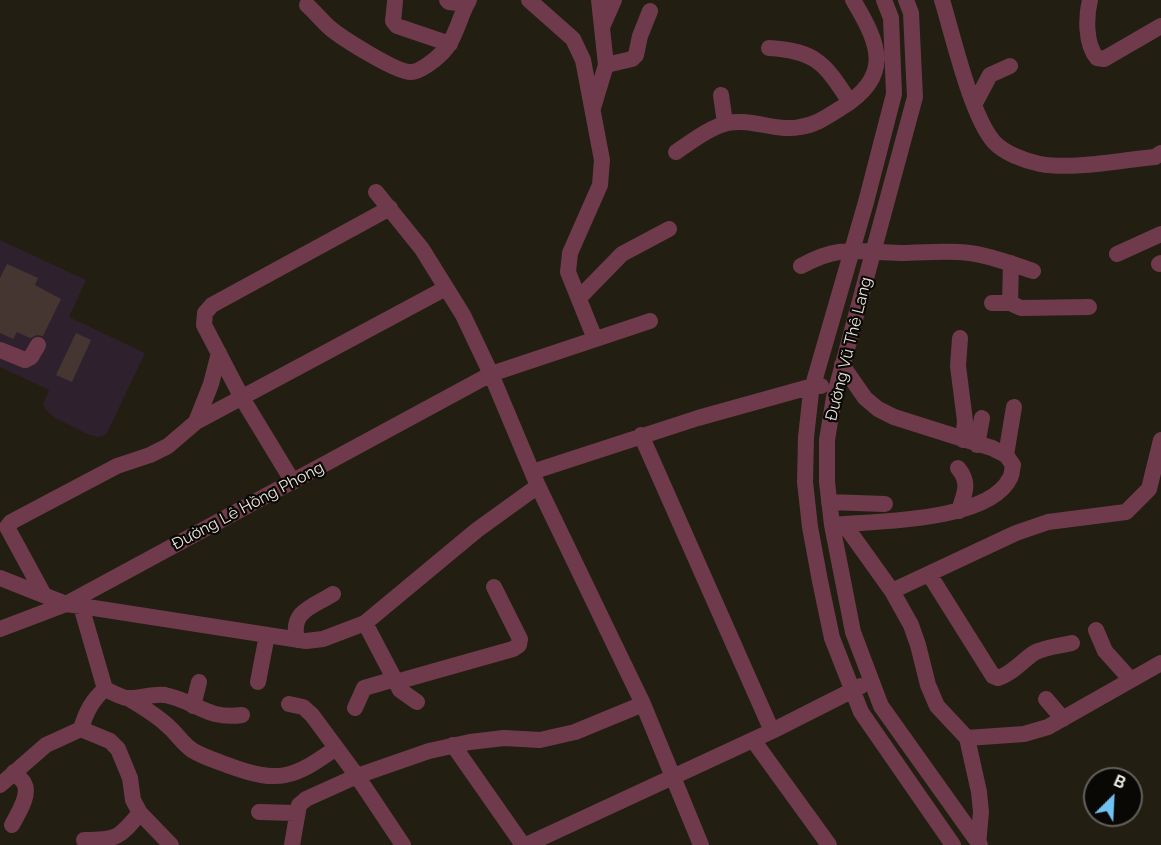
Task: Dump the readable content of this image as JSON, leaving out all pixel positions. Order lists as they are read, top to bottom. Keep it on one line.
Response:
{"streets":{"street":["Đường Vũ Thê Lang","Đường Lê Hồng Phong"]},"north":"top right"}
